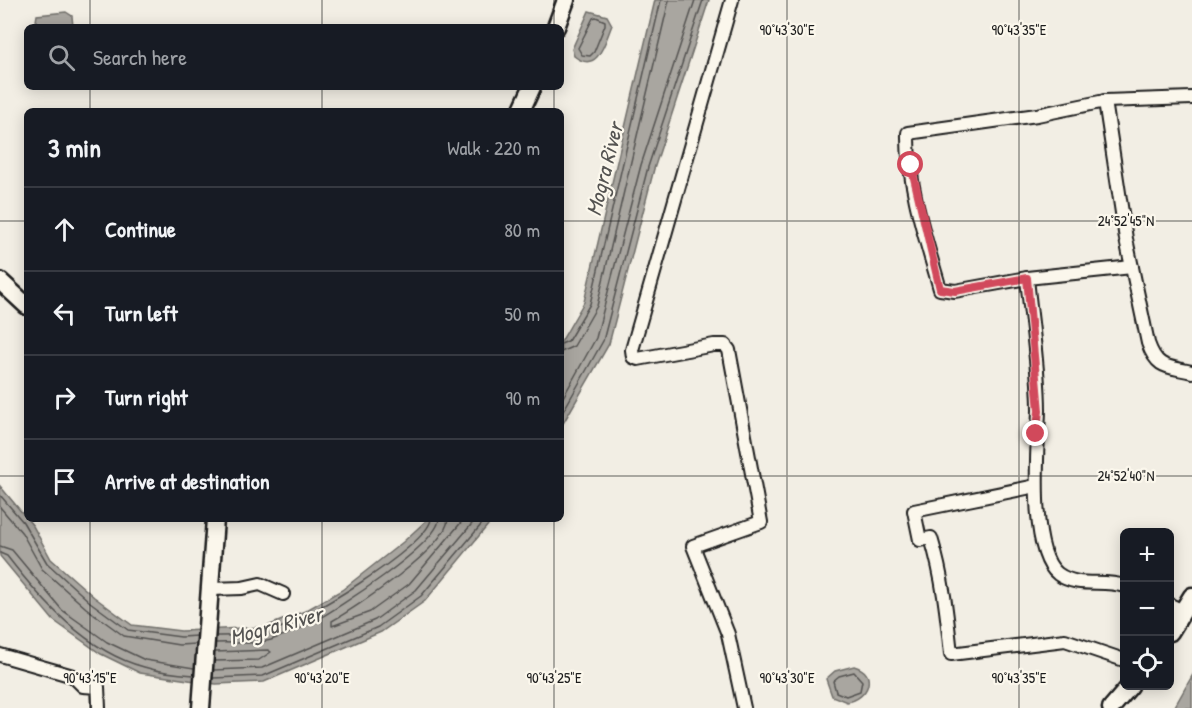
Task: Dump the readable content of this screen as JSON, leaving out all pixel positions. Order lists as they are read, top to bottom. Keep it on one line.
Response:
{"water":["Mogra River"],"page":{"search":"Search here","heading":["3 min","Walk · 220 m"],"list":[["Continue","80 m"],["Turn left","50 m"],["Turn right","90 m"],"Arrive at destination"],"map_buttons":["+","−"]},"coordinates":["90°43'30\"E","90°43'35\"E","24°52'45\"N","24°52'40\"N","90°43'15\"E","90°43'20\"E","90°43'25\"E"]}
